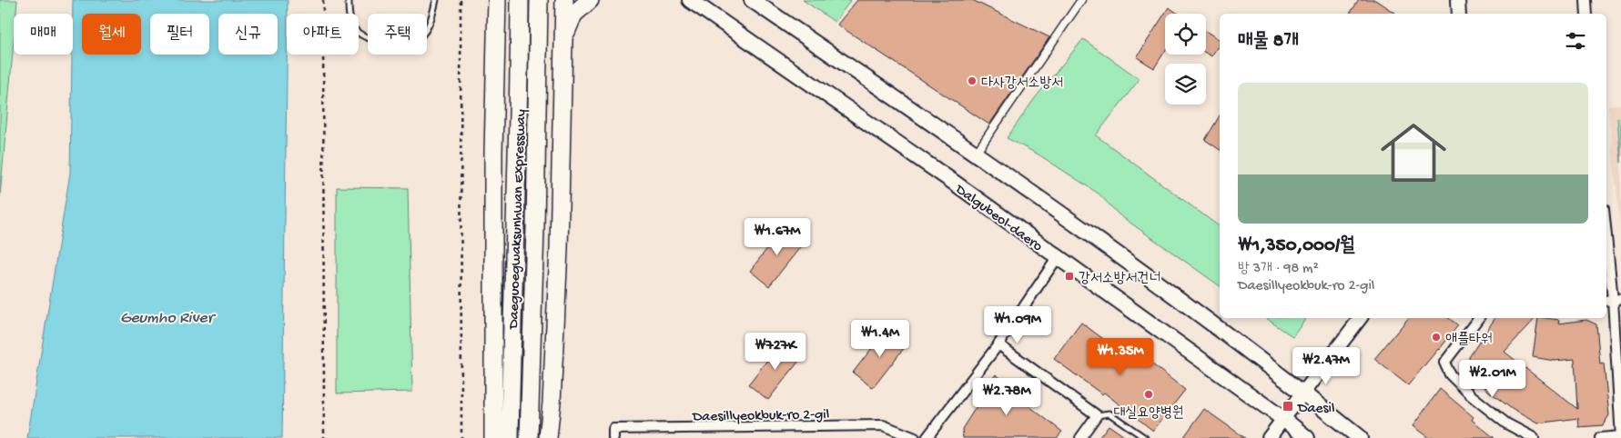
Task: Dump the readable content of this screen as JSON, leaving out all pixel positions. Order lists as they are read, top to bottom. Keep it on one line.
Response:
{"streets":{"highway":["Daeguoegwaksunhwan Expressway"],"main road":["Dalgubeol-daero"],"street":["Daesillyeokbuk-ro 2-gil"]},"water":["Geumho River"],"places":{"other":["다사강서소방서","애플타워","대실요양병원"],"transit":["강서소방서건너","Daesil"]},"page":{"chip":["매매","월세","필터","신규","아파트","주택"],"heading":"매물 8개","list":[{"name":"₩1,350,000/월","note":"방 3개 · 98 m² · Daesillyeokbuk-ro 2-gil"}],"price":["₩1.67M","₩1.09M","₩1.4M","₩727K","₩1.35M","₩2.47M","₩2.01M","₩2.78M"]}}
